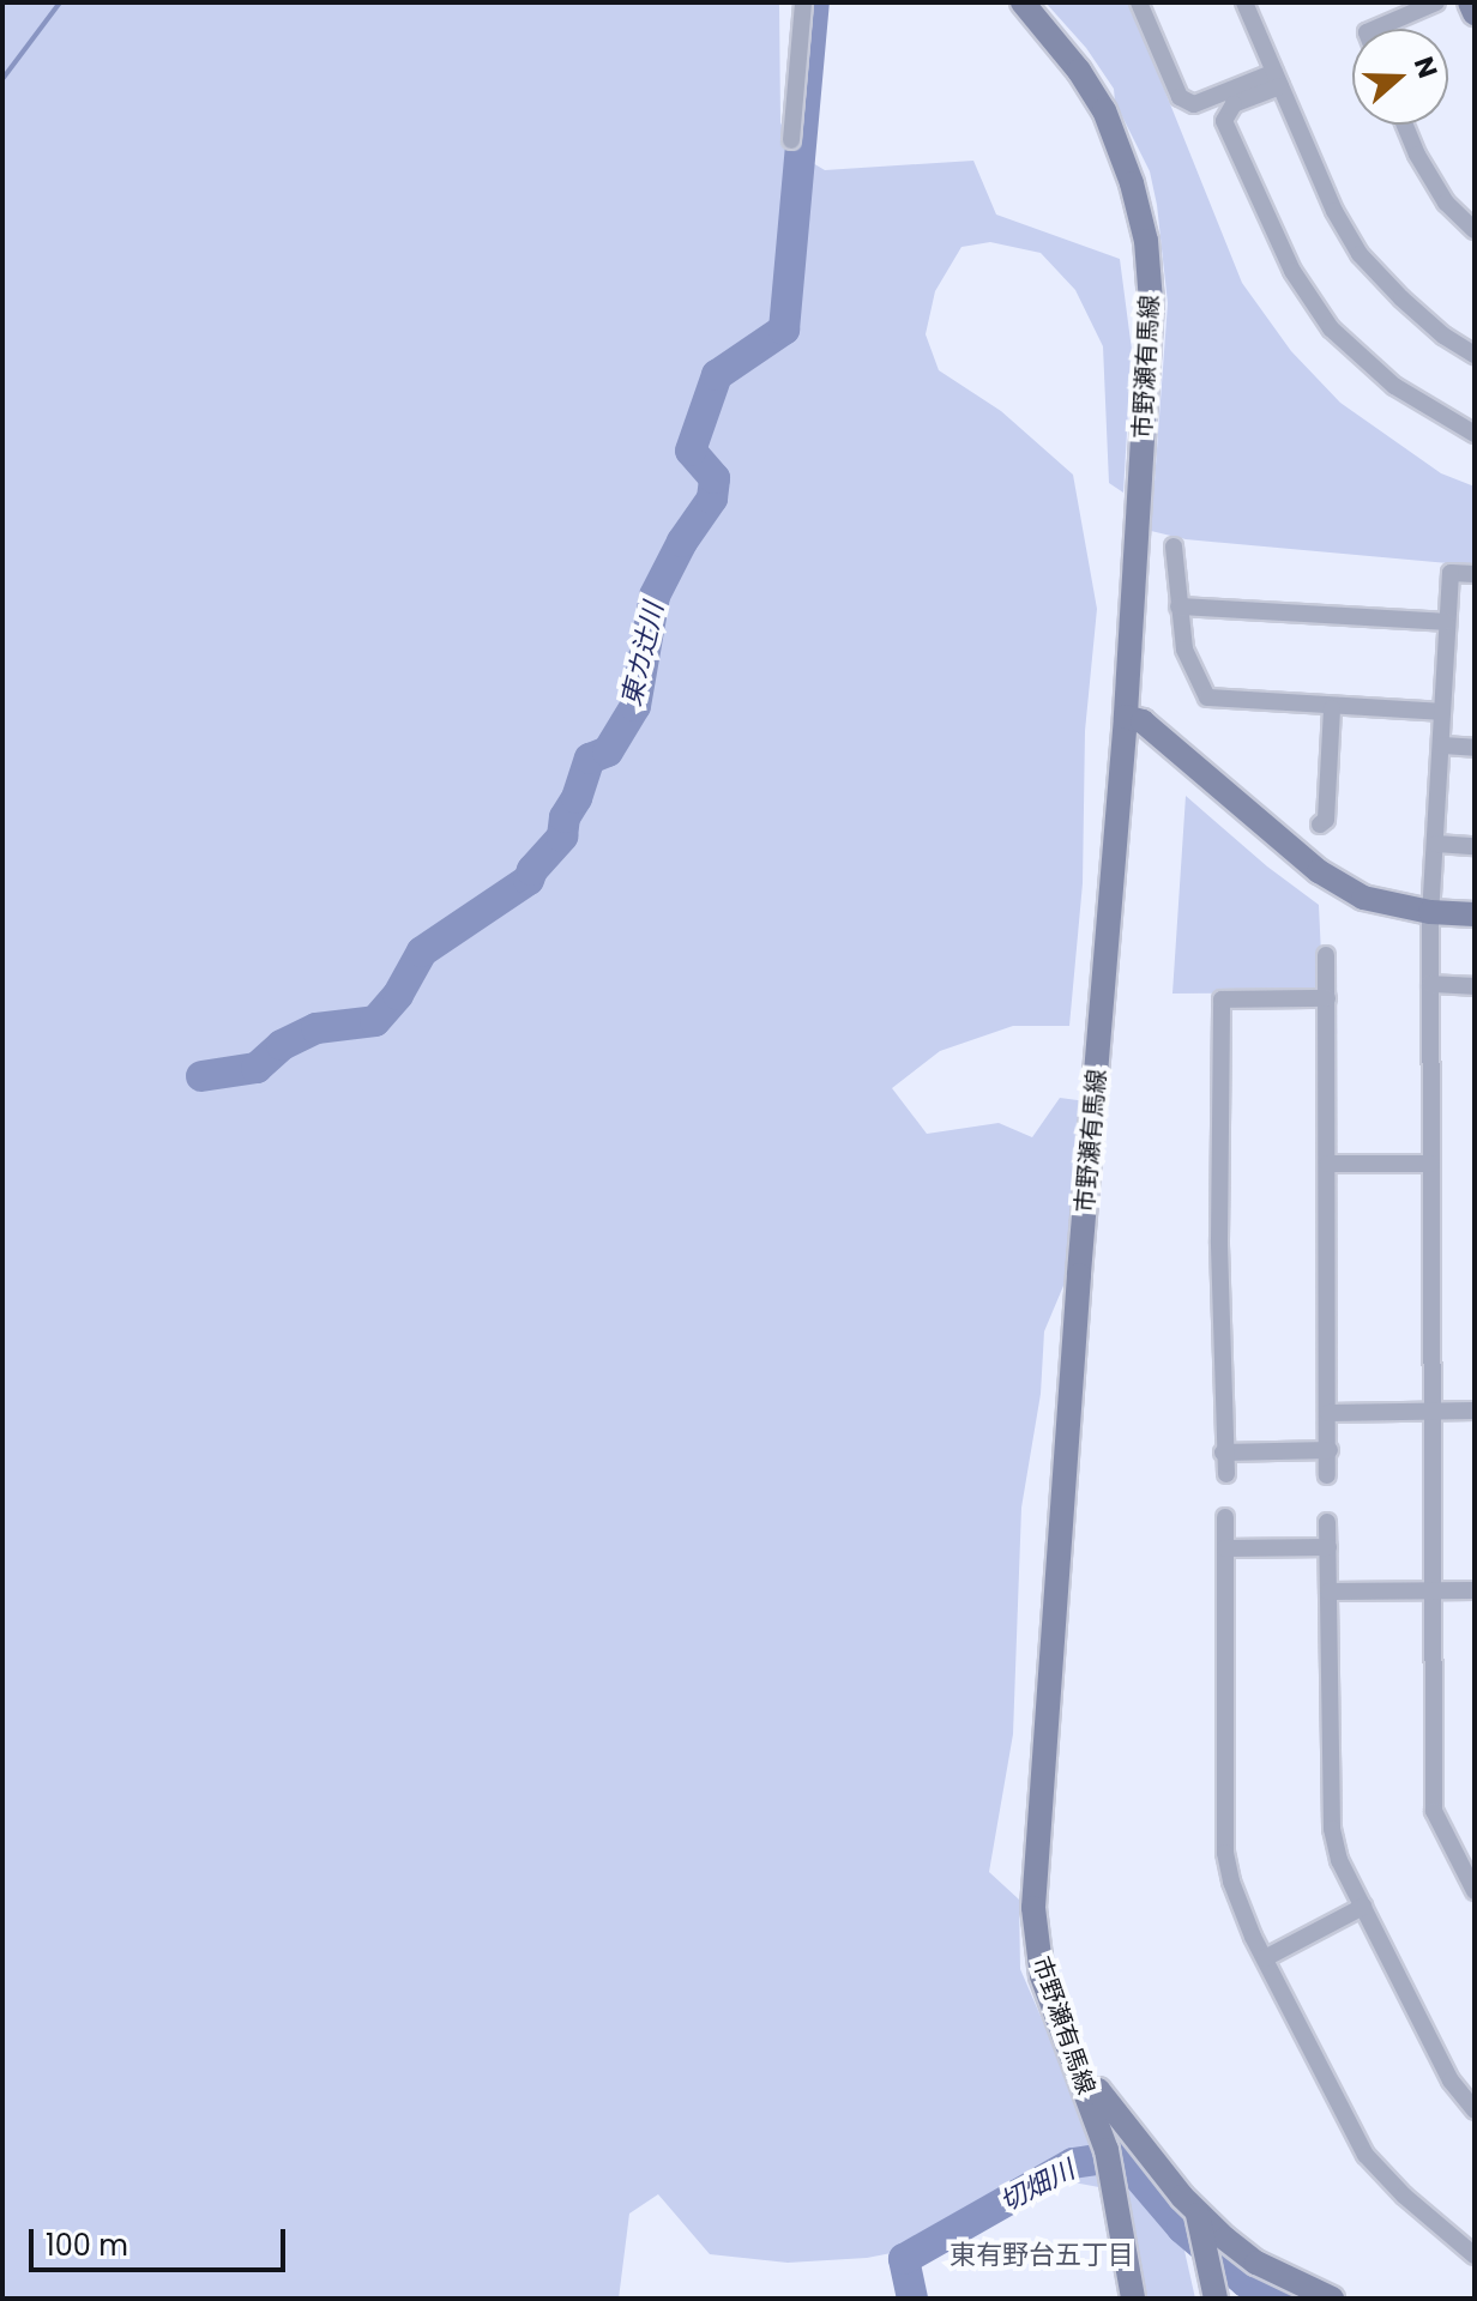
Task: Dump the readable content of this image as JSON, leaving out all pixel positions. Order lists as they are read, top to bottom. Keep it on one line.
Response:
{"streets":{"main road":["市野瀬有馬線"]},"districts":["東有野台五丁目"],"water":["東カ辻川","切畑川"],"scale_bar":"100 m","north":"right"}
